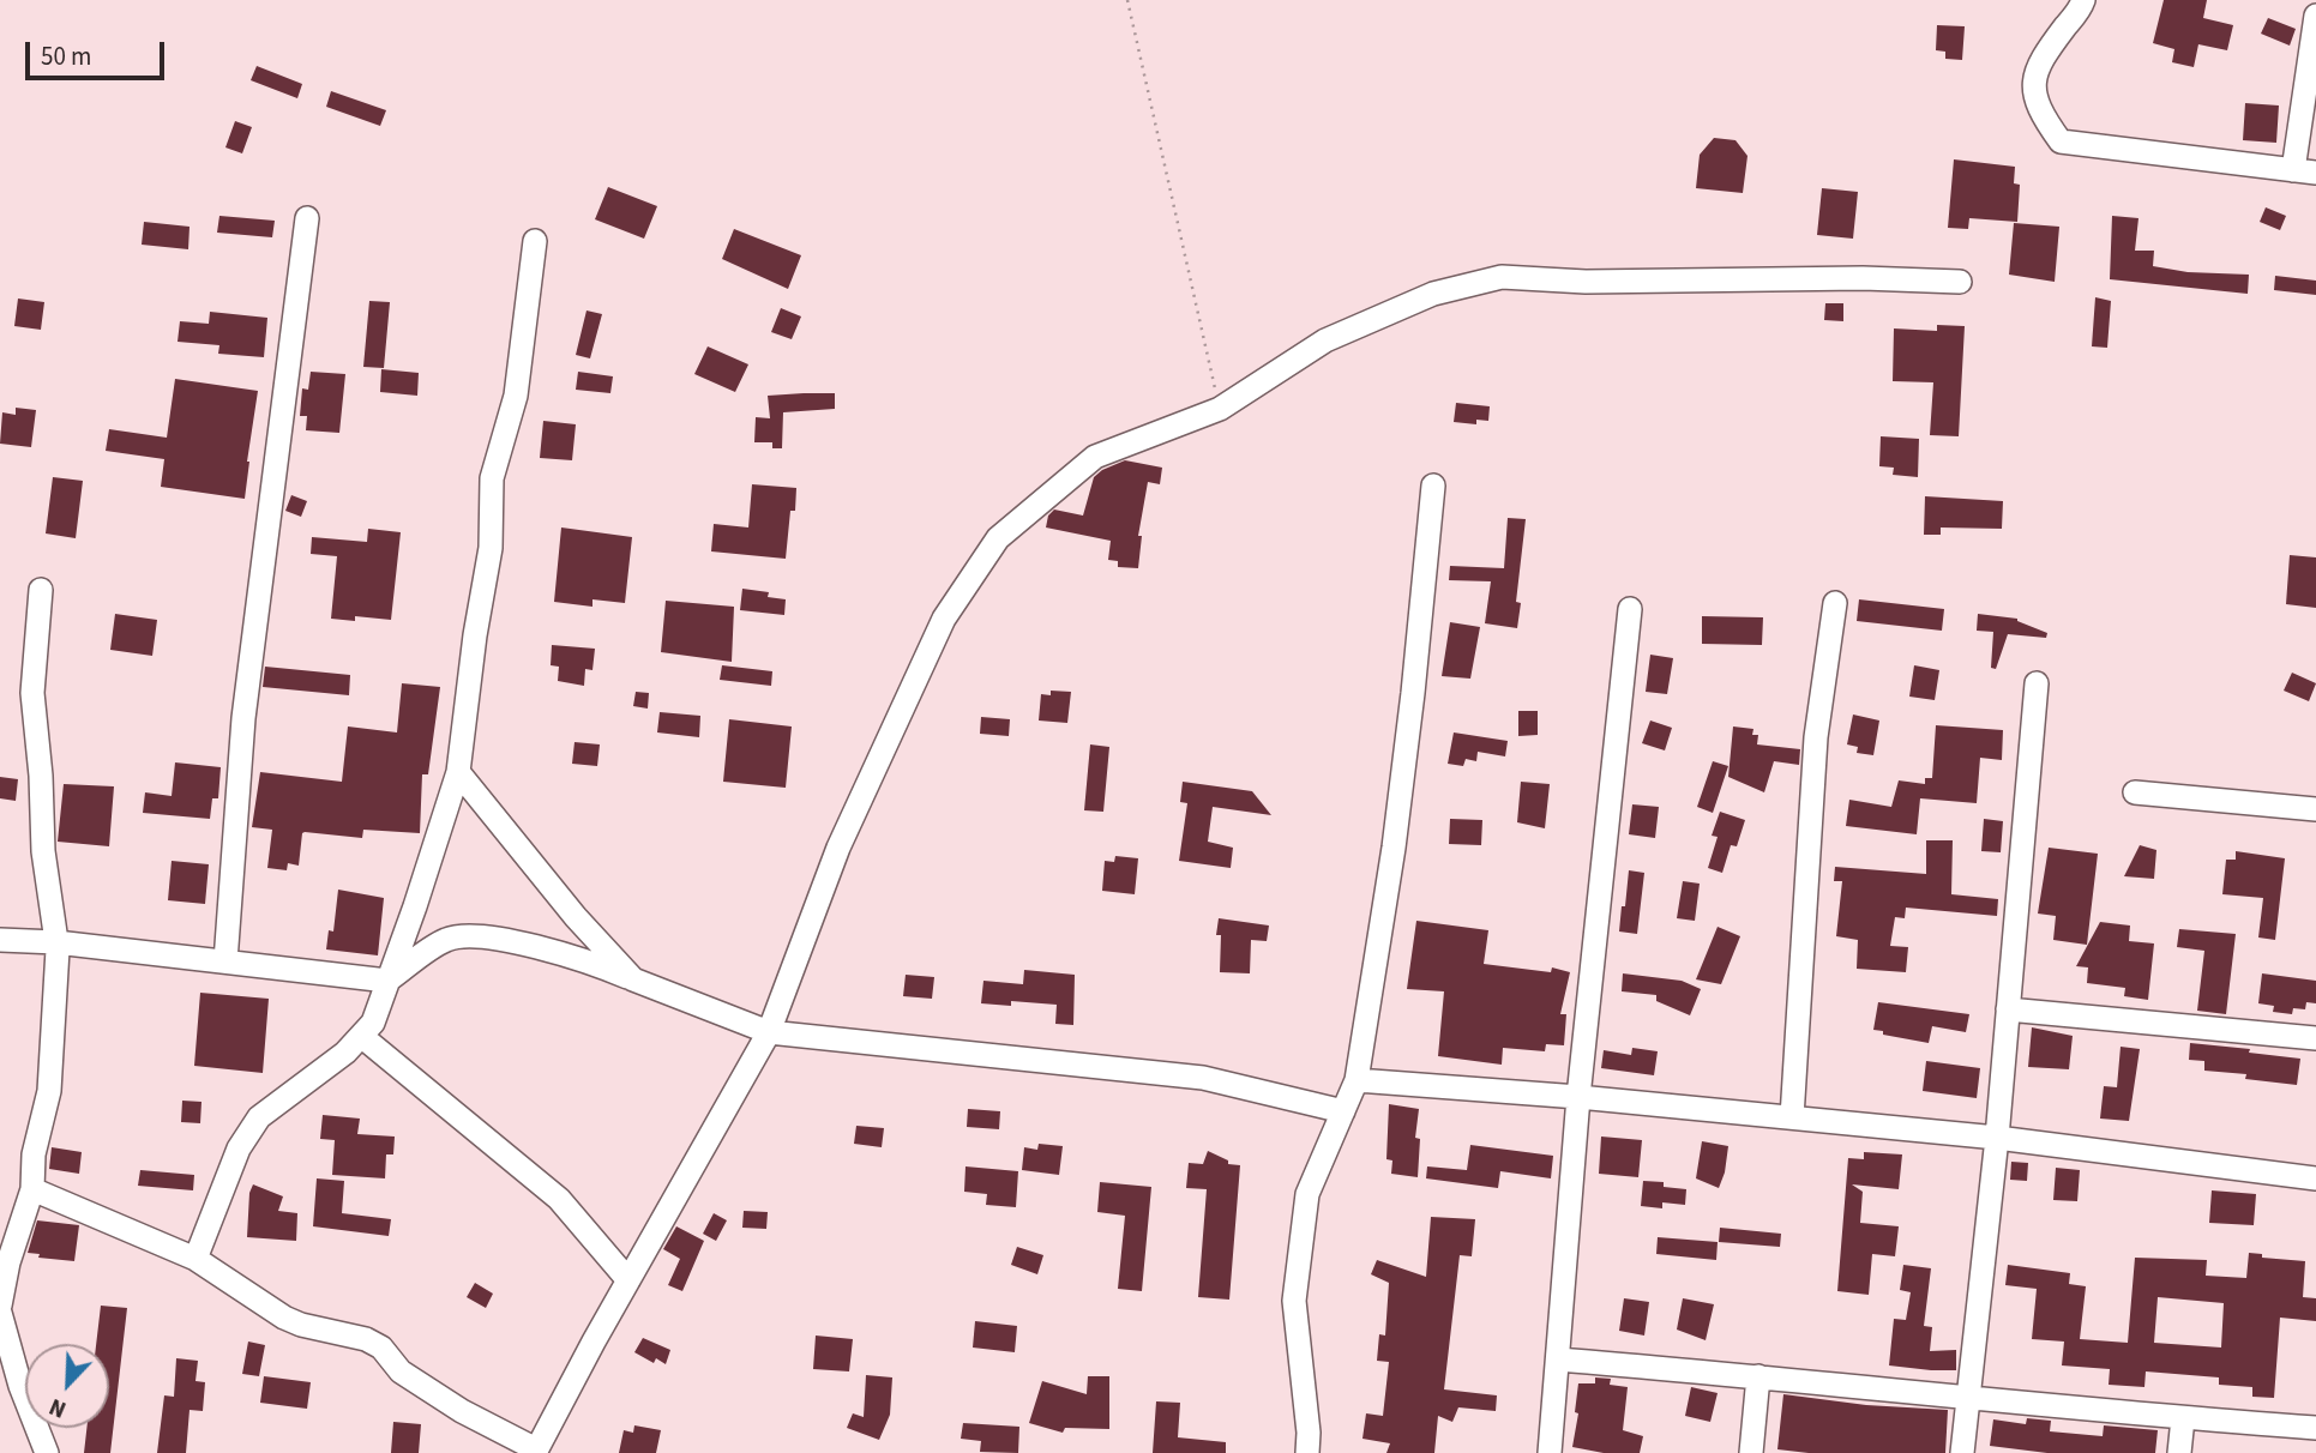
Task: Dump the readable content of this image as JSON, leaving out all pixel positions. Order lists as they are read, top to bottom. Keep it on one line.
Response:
{"scale_bar":"50 m","north":"bottom left"}
